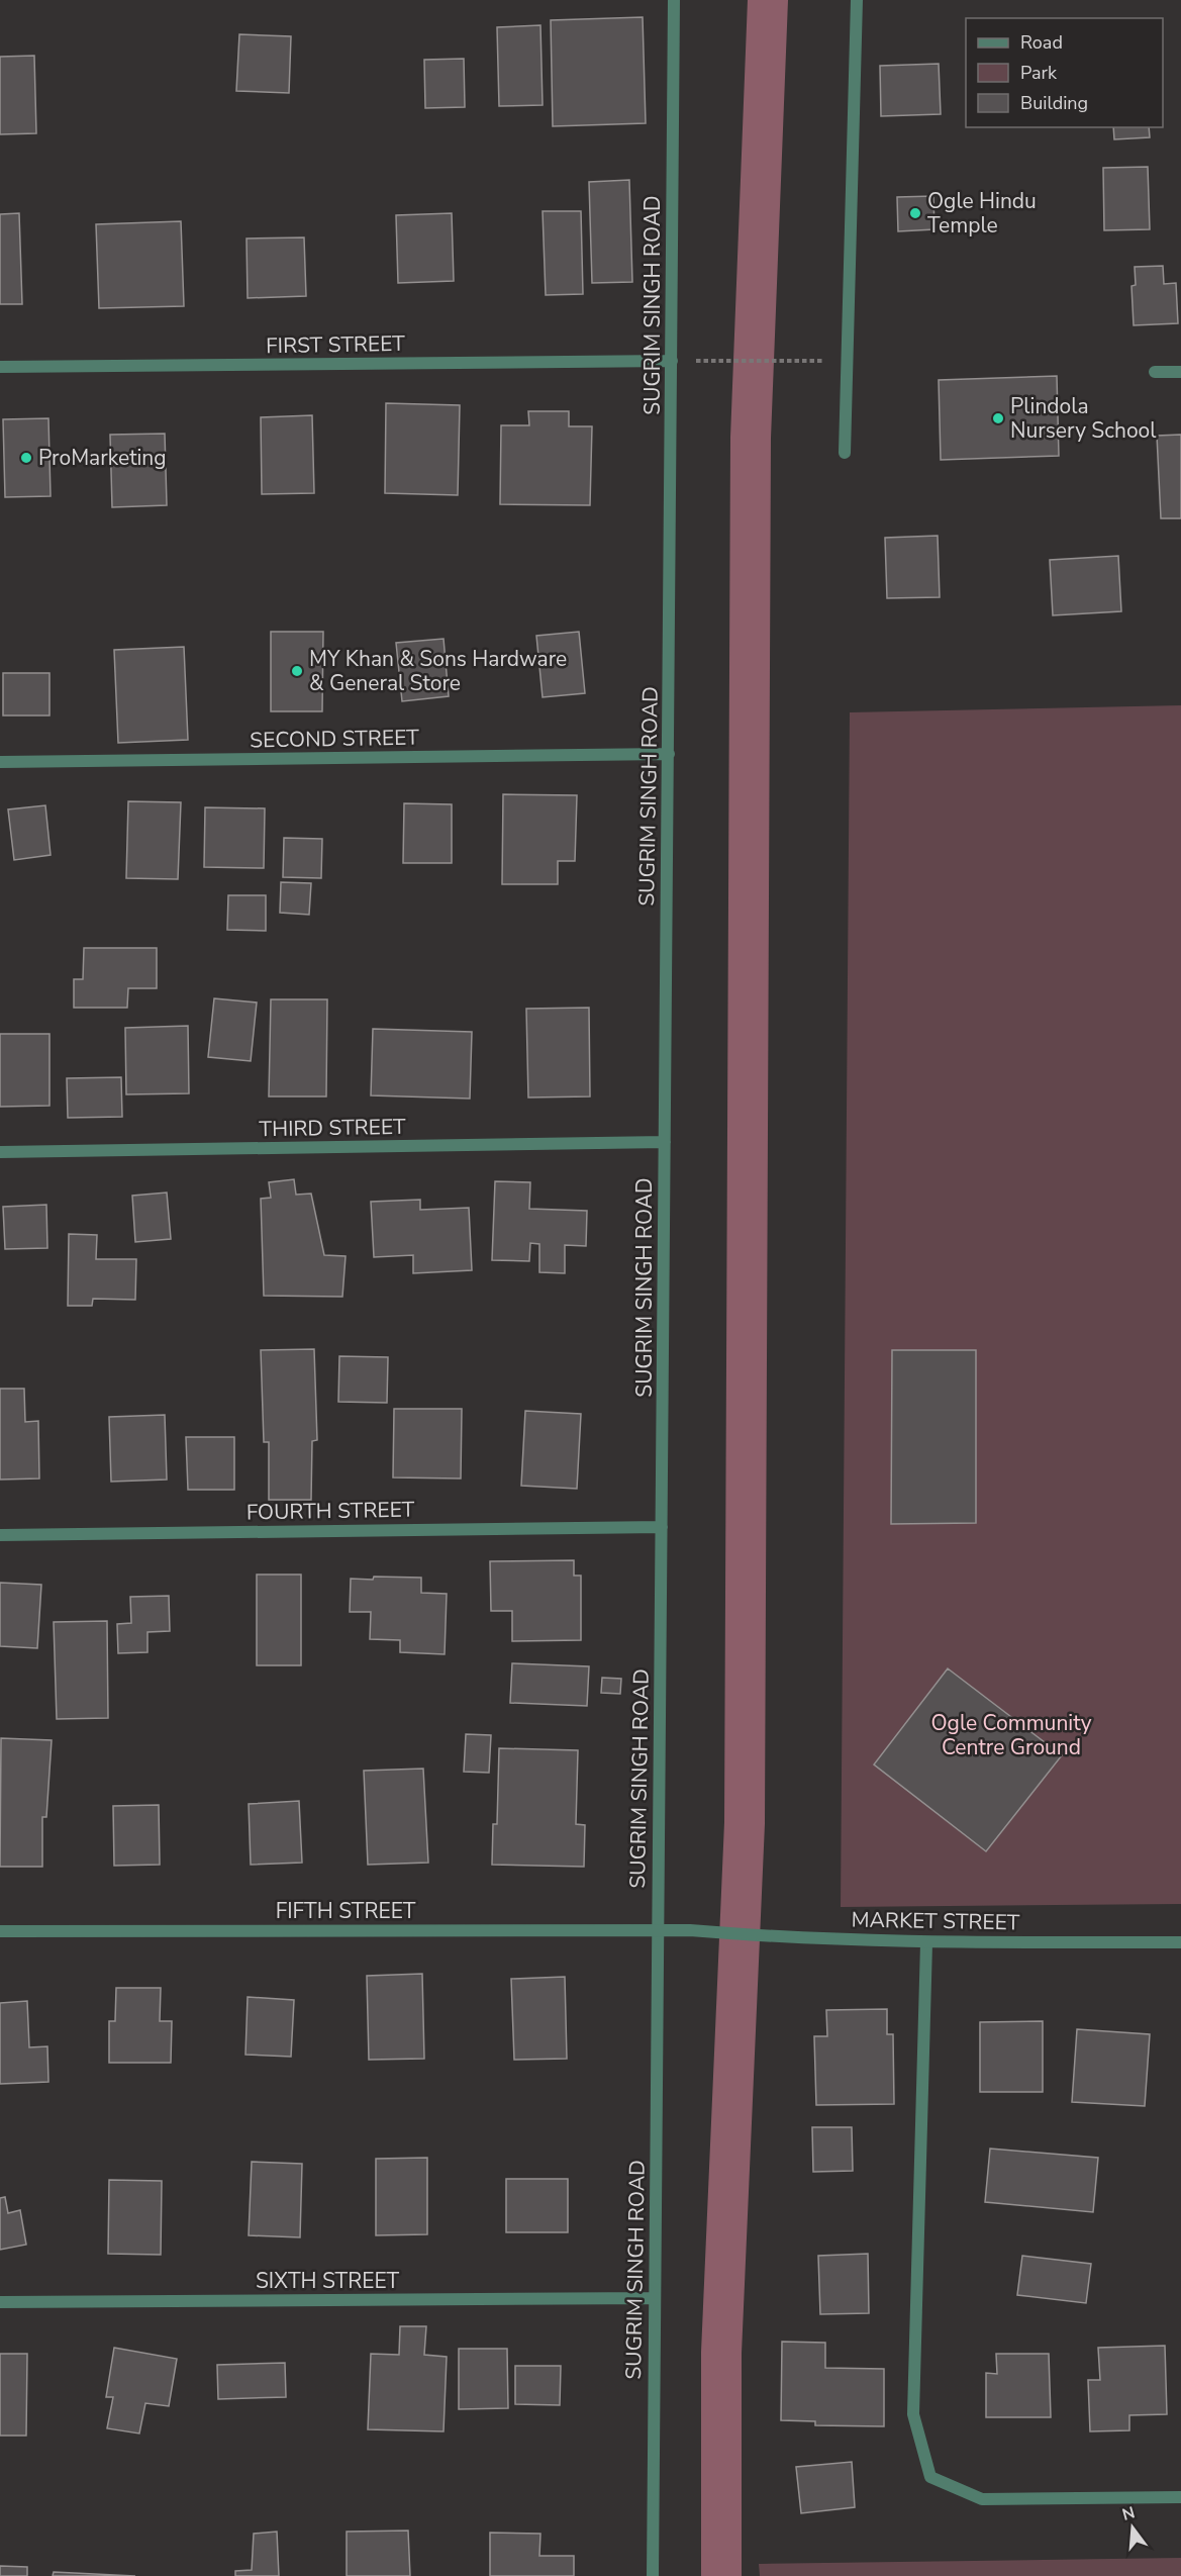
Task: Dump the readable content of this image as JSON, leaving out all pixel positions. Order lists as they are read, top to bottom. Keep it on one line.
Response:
{"streets":{"street":["SUGRIM SINGH ROAD","FIRST STREET","SECOND STREET","THIRD STREET","FOURTH STREET","FIFTH STREET","MARKET STREET","SIXTH STREET"]},"crossings":[["SUGRIM SINGH ROAD","FIRST STREET"],["SUGRIM SINGH ROAD","SECOND STREET"],["SUGRIM SINGH ROAD","THIRD STREET"],["SUGRIM SINGH ROAD","FOURTH STREET"],["SUGRIM SINGH ROAD","FIFTH STREET"],["SUGRIM SINGH ROAD","SIXTH STREET"],["FIFTH STREET","MARKET STREET"]],"parks":["Ogle Community Centre Ground"],"places":["Ogle Hindu Temple","Plindola Nursery School","ProMarketing","MY Khan & Sons Hardware & General Store"],"legend":["Road","Park","Building"],"north":"top"}
